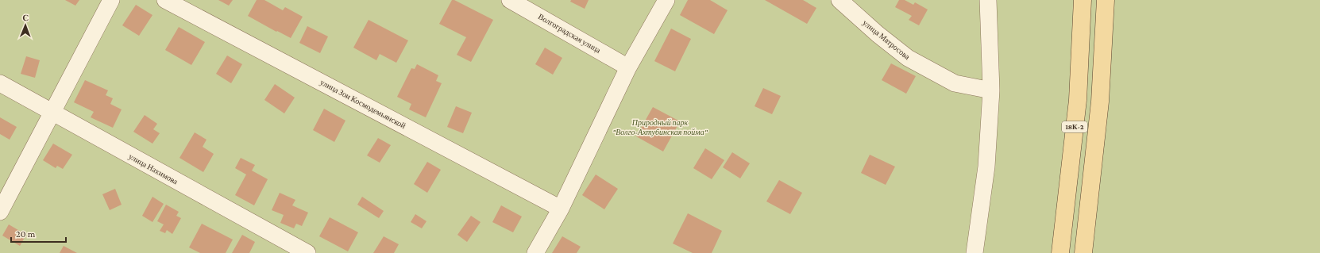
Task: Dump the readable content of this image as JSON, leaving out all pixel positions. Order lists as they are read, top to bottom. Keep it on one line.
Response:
{"streets":{"main road":["18К-2"],"street":["Волгоградская улица","улица Матросова","улица Зои Космодемьянской","улица Нахимова"]},"parks":["Природный парк \"Волго-Ахтубинская пойма\""],"scale_bar":"20 m","north":"top"}
